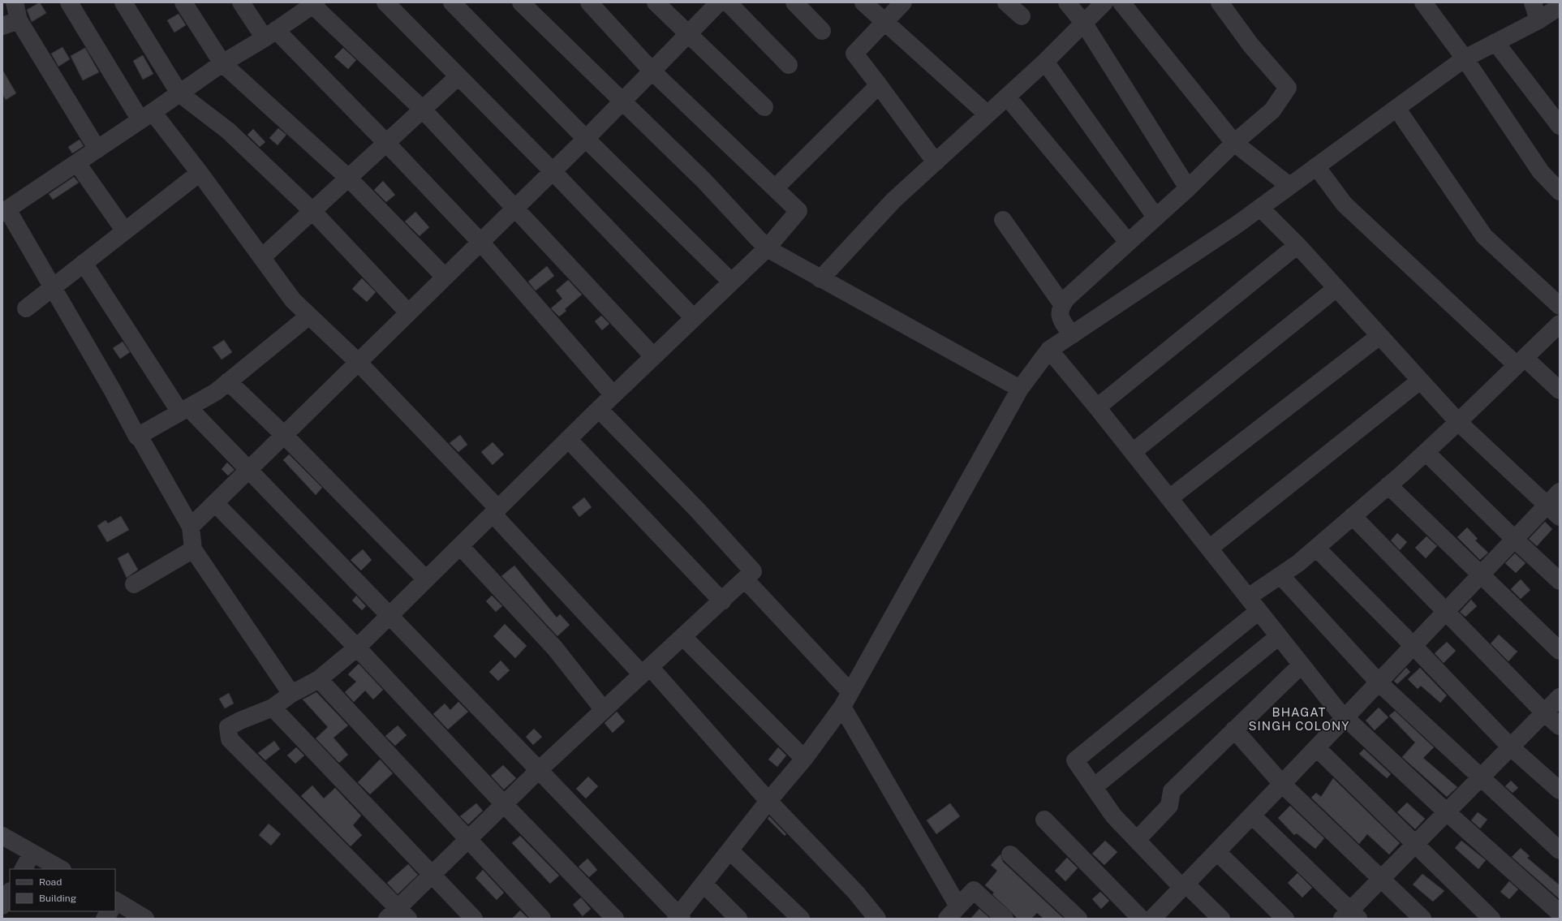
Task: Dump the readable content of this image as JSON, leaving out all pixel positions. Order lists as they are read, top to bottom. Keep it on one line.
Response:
{"districts":["BHAGAT SINGH COLONY"],"legend":["Road","Building"]}
